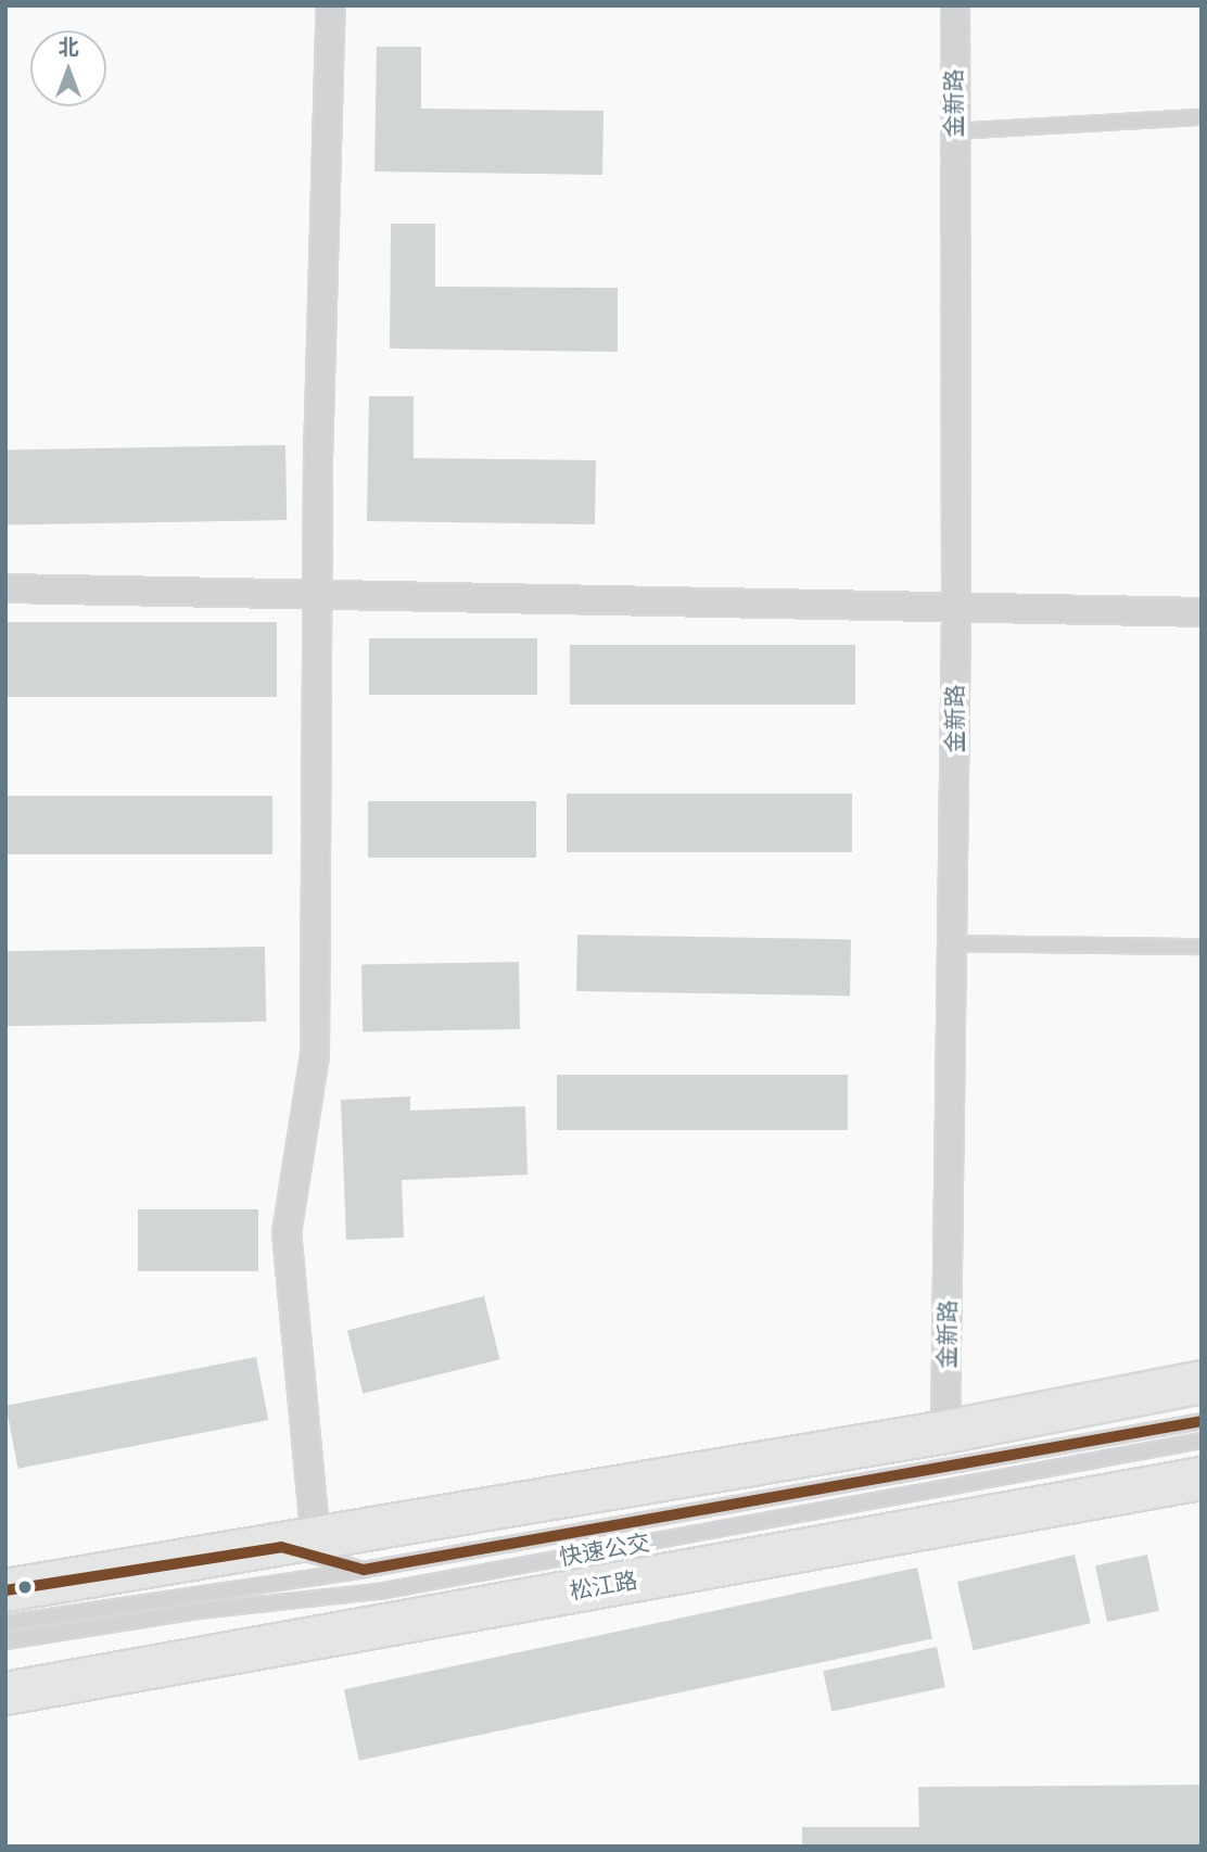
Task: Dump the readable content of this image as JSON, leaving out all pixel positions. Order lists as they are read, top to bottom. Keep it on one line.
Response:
{"streets":{"main road":["松江路"],"street":["金新路"],"lane":["快速公交"]},"north":"top"}
